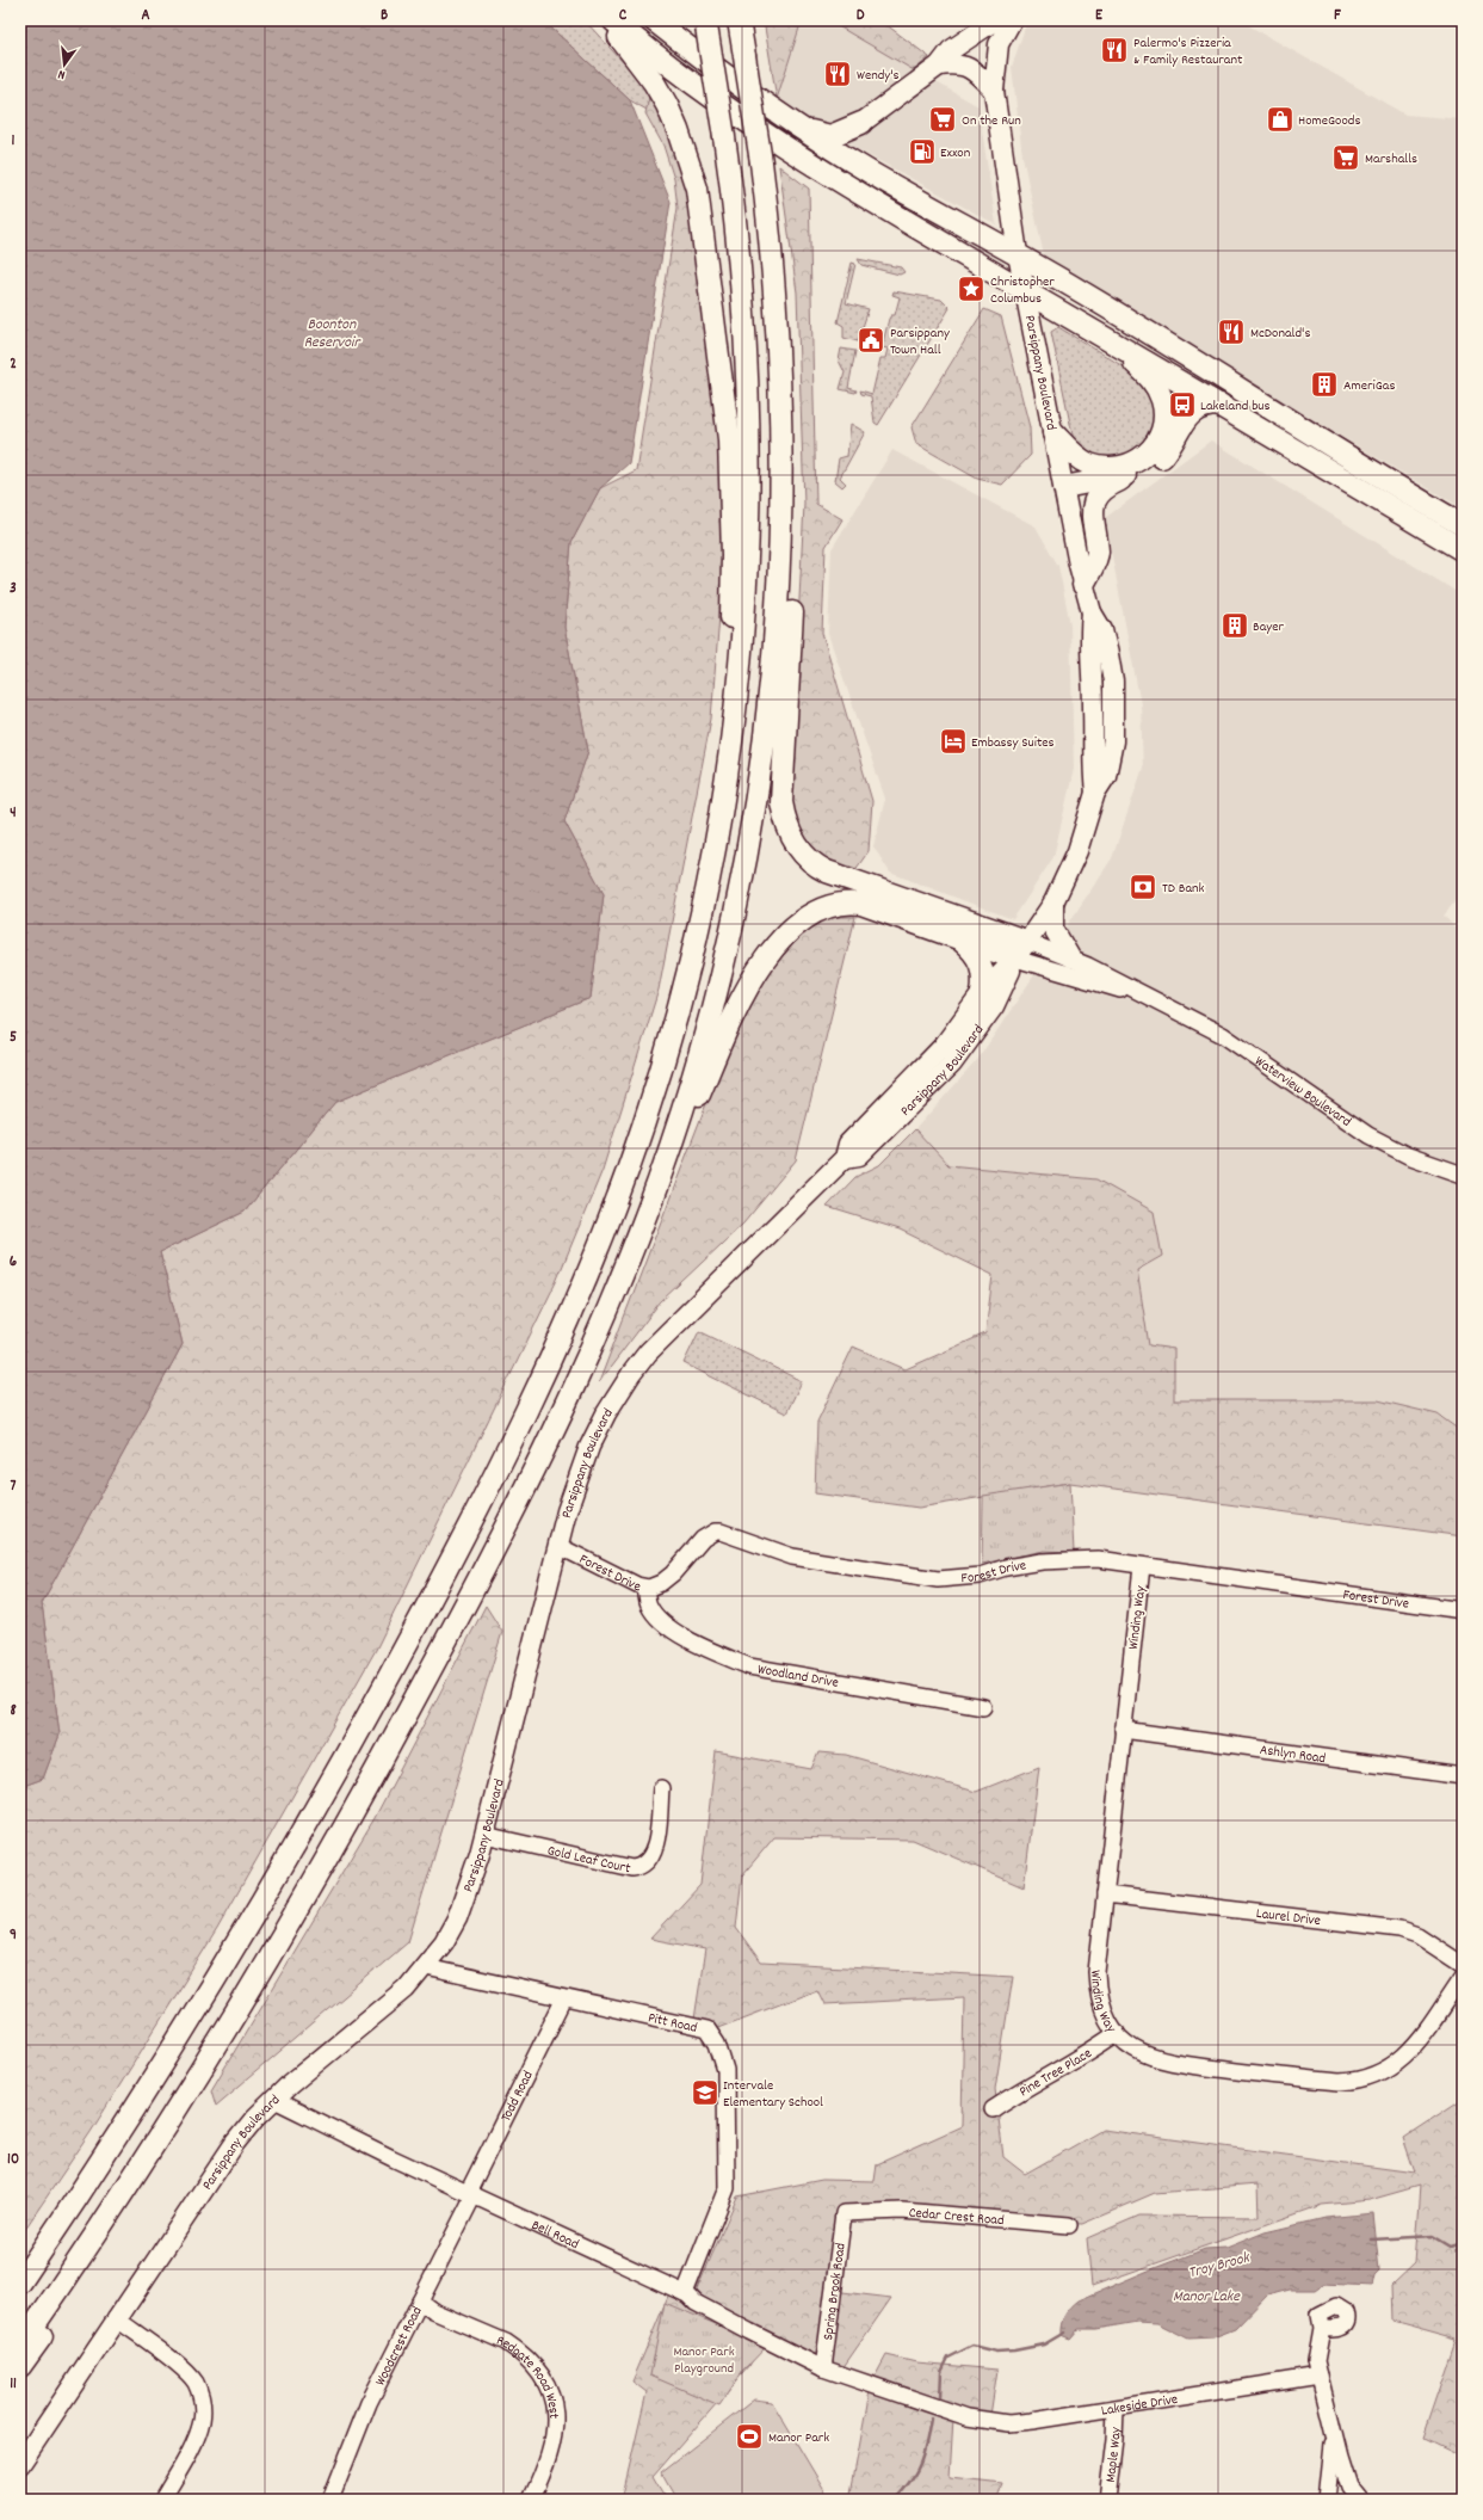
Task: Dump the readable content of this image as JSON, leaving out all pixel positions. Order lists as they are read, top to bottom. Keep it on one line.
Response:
{"streets":{"main road":["Parsippany Boulevard"],"street":["Waterview Boulevard","Forest Drive","Winding Way","Woodland Drive","Ashlyn Road","Gold Leaf Court","Laurel Drive","Pitt Road","Pine Tree Place","Todd Road","Cedar Crest Road","Bell Road","Spring Brook Road","Woodcrest Road","Redgate Road West","Lakeside Drive","Maple Way"]},"crossings":[["Parsippany Boulevard","Waterview Boulevard"],["Parsippany Boulevard","Forest Drive"],["Parsippany Boulevard","Gold Leaf Court"],["Parsippany Boulevard","Pitt Road"],["Parsippany Boulevard","Bell Road"],["Forest Drive","Winding Way"],["Forest Drive","Woodland Drive"],["Winding Way","Ashlyn Road"],["Winding Way","Laurel Drive"],["Winding Way","Pine Tree Place"],["Pitt Road","Todd Road"],["Pitt Road","Bell Road"],["Todd Road","Bell Road"],["Todd Road","Woodcrest Road"],["Cedar Crest Road","Spring Brook Road"],["Bell Road","Spring Brook Road"],["Bell Road","Woodcrest Road"],["Bell Road","Lakeside Drive"],["Spring Brook Road","Lakeside Drive"],["Woodcrest Road","Redgate Road West"],["Lakeside Drive","Maple Way"]],"water":["Boonton Reservoir","Troy Brook","Manor Lake"],"parks":["Manor Park Playground"],"places":{"restaurant":["Palermo's Pizzeria & Family Restaurant","Wendy's","McDonald's"],"supermarket":["On the Run","Marshalls"],"shop":["HomeGoods"],"fuel station":["Exxon"],"place":["Christopher Columbus"],"public building":["Parsippany Town Hall"],"building":["AmeriGas","Bayer"],"bus stop":["Lakeland bus"],"hotel":["Embassy Suites"],"bank":["TD Bank"],"school or university":["Intervale Elementary School"],"sports":["Manor Park"]},"north":"bottom","grid":{"columns":["A","B","C","D","E","F"],"rows":["1","2","3","4","5","6","7","8","9","10","11"]}}
